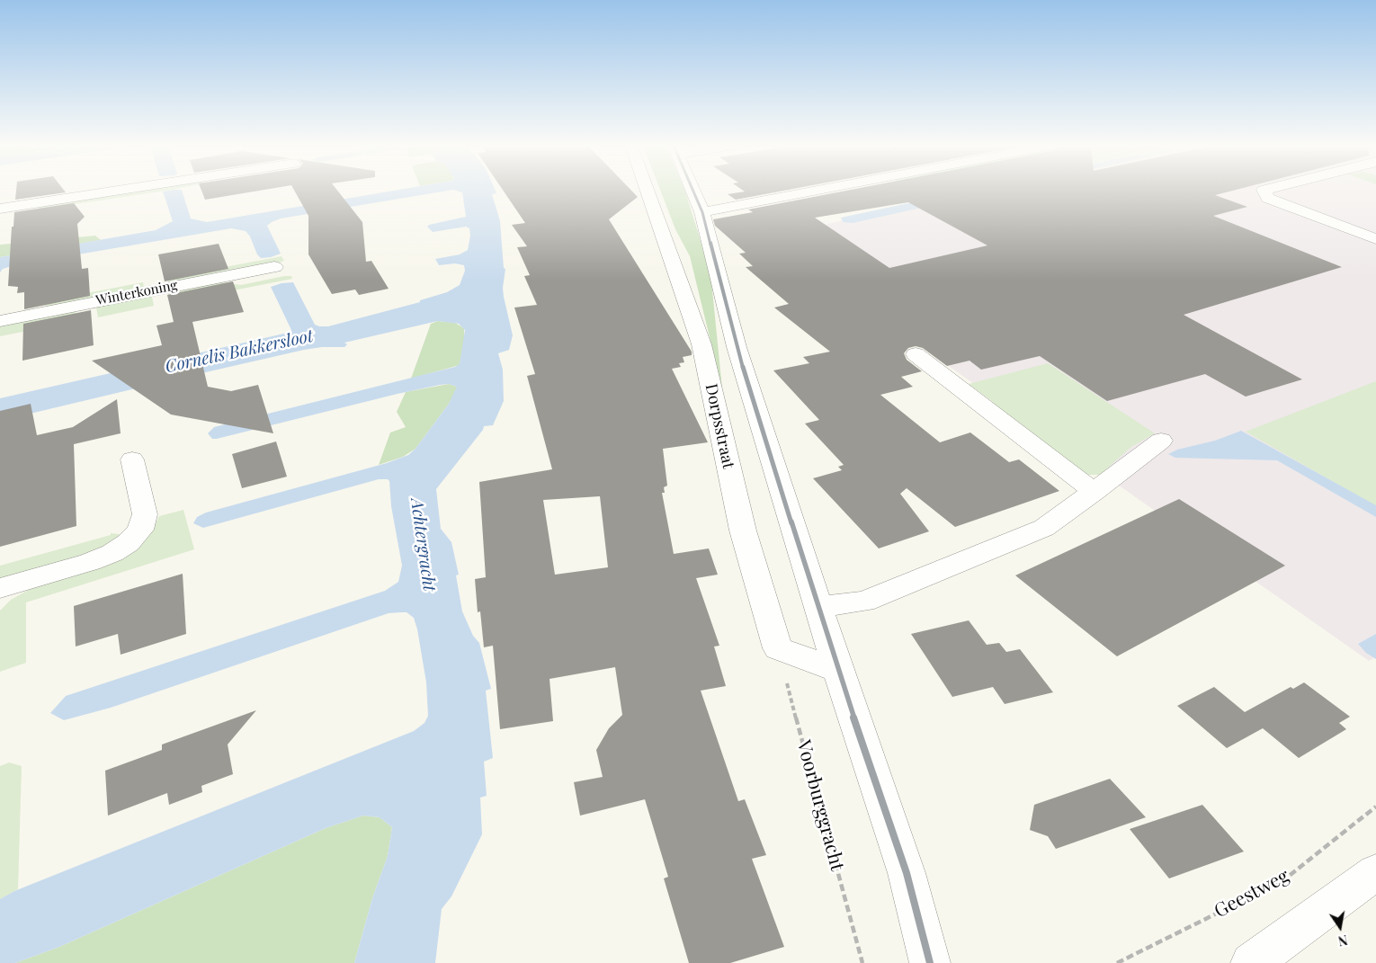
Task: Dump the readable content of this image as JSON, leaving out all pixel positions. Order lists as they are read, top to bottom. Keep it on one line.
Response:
{"streets":{"street":["Winterkoning","Dorpsstraat"],"path":["Voorburggracht","Geestweg"]},"crossings":[["Dorpsstraat","Voorburggracht"]],"water":["Cornelis Bakkersloot","Achtergracht"],"north":"bottom"}
